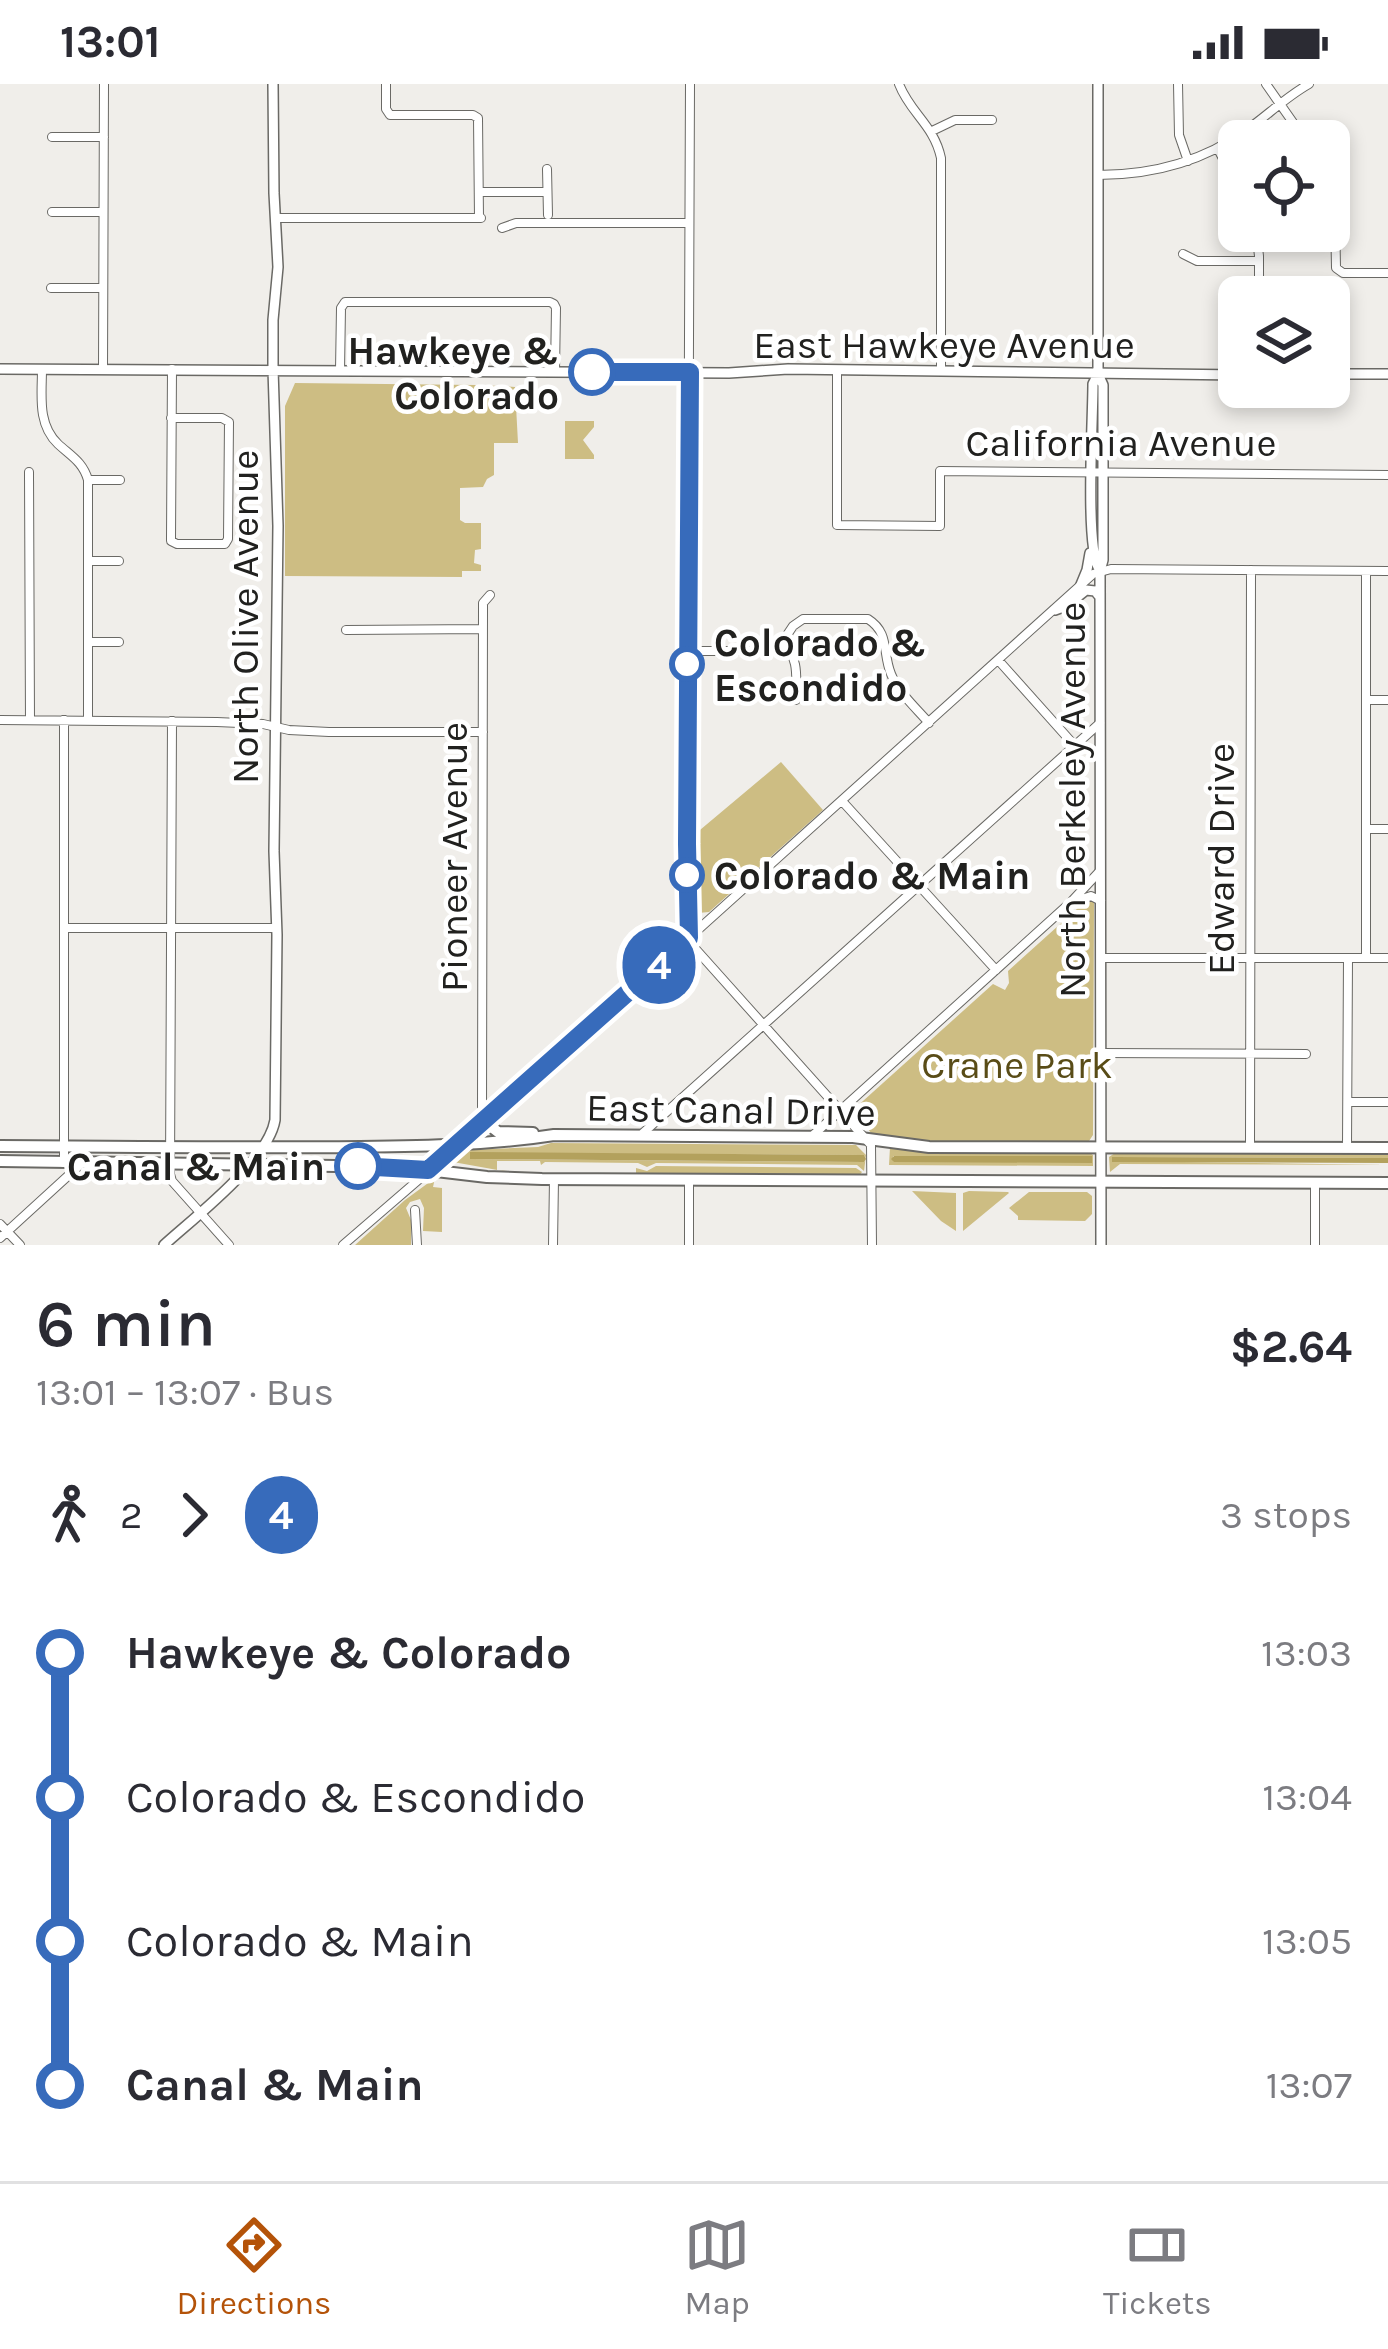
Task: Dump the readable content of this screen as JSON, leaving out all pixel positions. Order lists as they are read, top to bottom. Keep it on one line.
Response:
{"streets":{"main road":["East Canal Drive"],"street":["East Hawkeye Avenue","California Avenue","North Olive Avenue","North Berkeley Avenue","Pioneer Avenue","Edward Drive"]},"crossings":[["East Hawkeye Avenue","California Avenue"],["East Hawkeye Avenue","North Olive Avenue"],["East Hawkeye Avenue","North Berkeley Avenue"],["California Avenue","North Berkeley Avenue"],["North Olive Avenue","East Canal Drive"],["North Berkeley Avenue","East Canal Drive"],["Edward Drive","East Canal Drive"]],"parks":["Crane Park"],"places":["Hawkeye & Colorado","Colorado & Escondido","Colorado & Main","Canal & Main"],"lines":["bus line 4"],"page":{"status":"13:01","on_map":"4","heading":["6 min","13:01 – 13:07 · Bus","$2.64"],"legs":["2","4","3 stops"],"list":[{"name":"Hawkeye & Colorado","value":"13:03"},{"name":"Colorado & Escondido","value":"13:04"},{"name":"Colorado & Main","value":"13:05"},{"name":"Canal & Main","value":"13:07"}],"tabs":["Directions","Map","Tickets"]}}
